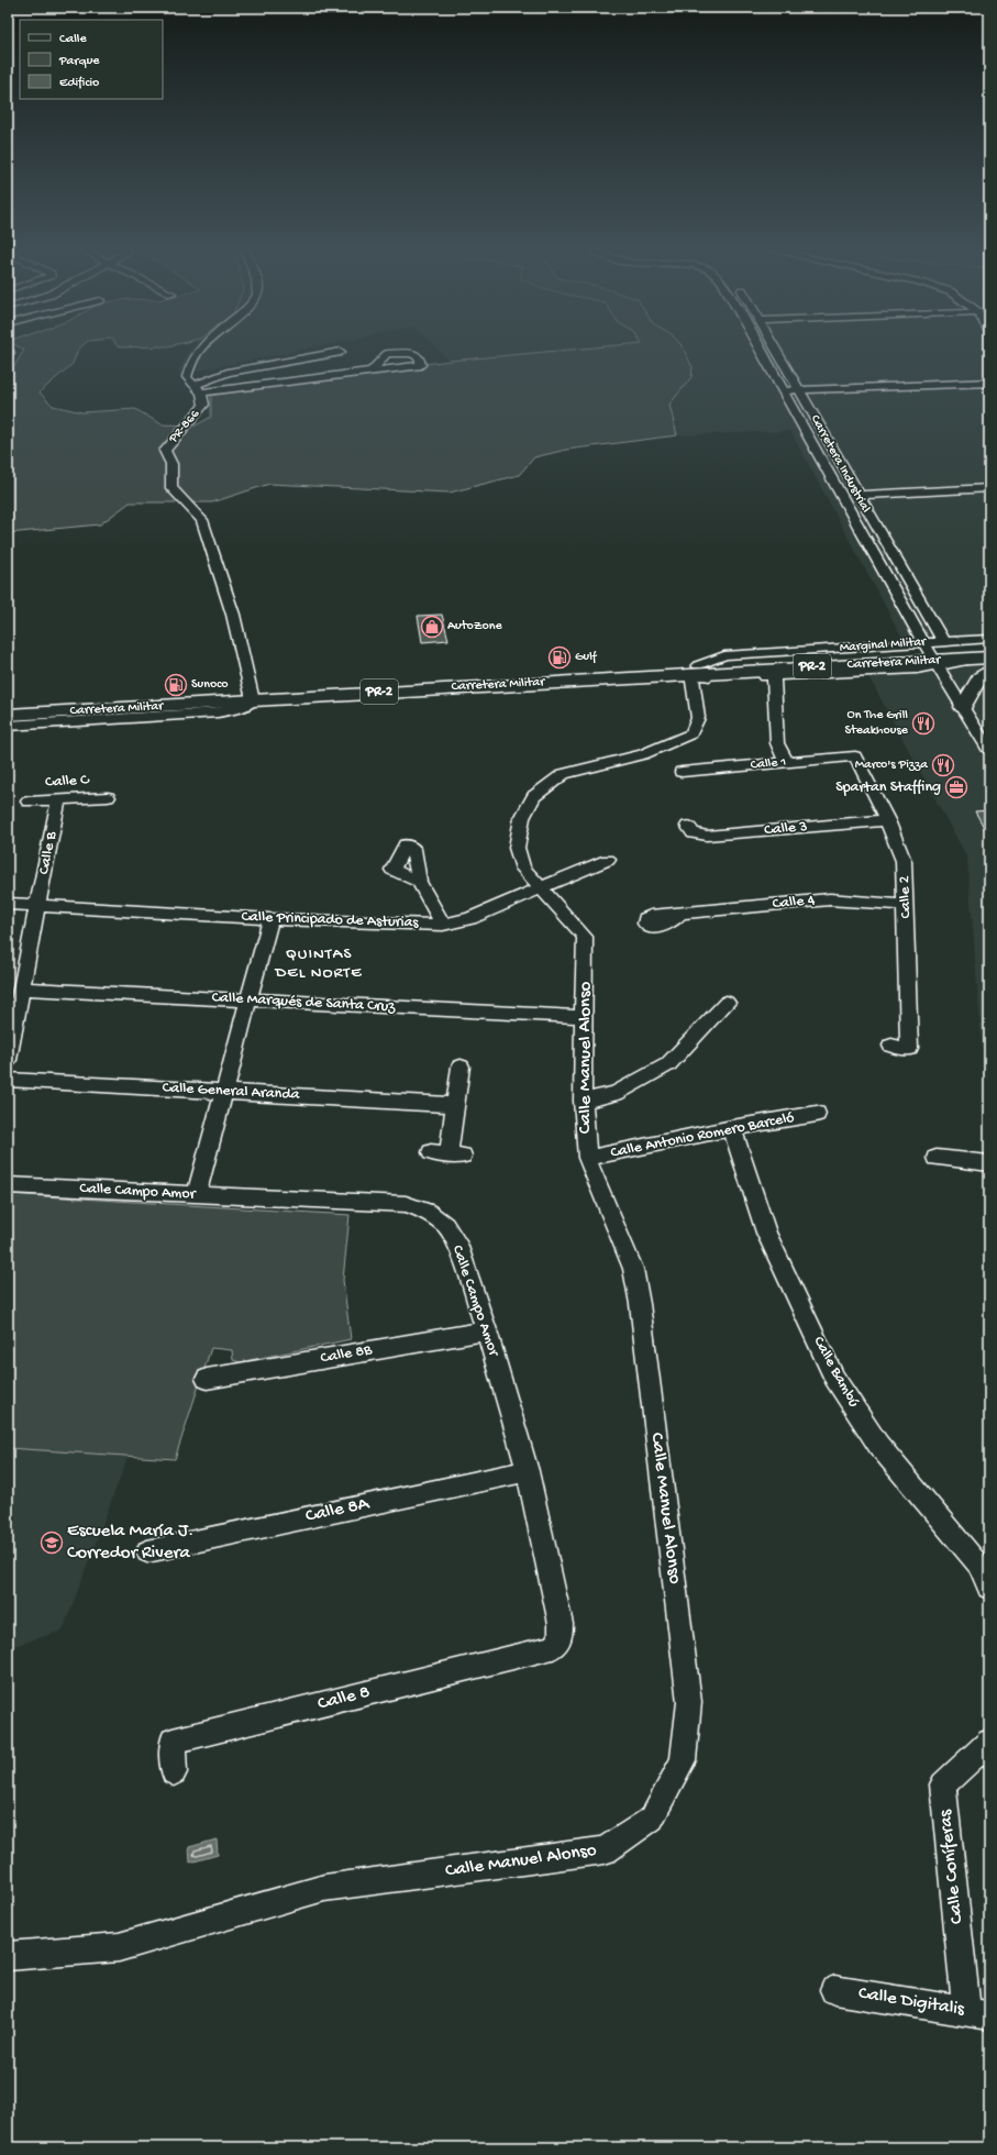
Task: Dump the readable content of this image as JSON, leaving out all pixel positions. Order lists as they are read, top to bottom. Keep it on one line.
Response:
{"streets":{"main road":["Carretera Militar","PR-2"],"street":["PR-866","Carretera Industrial","Marginal Militar","Calle 1","Calle C","Calle 3","Calle B","Calle 2","Calle 4","Calle Principado de Asturias","Calle Marqués de Santa Cruz","Calle Manuel Alonso","Calle General Aranda","Calle Antonio Romero Barceló","Calle Campo Amor","Calle 8B","Calle Bambú","Calle 8A","Calle 8","Calle Coníferas","Calle Digitalis"]},"crossings":[["PR-866","Carretera Militar"],["Carretera Industrial","Marginal Militar"],["Carretera Industrial","Carretera Militar"],["Marginal Militar","Carretera Militar"],["Marginal Militar","Calle Manuel Alonso"],["Carretera Militar","Calle Manuel Alonso"],["Calle 1","Calle 2"],["Calle C","Calle B"],["Calle 3","Calle 2"],["Calle B","Calle Principado de Asturias"],["Calle B","Calle Marqués de Santa Cruz"],["Calle 2","Calle 4"],["Calle Principado de Asturias","Calle Manuel Alonso"],["Calle Marqués de Santa Cruz","Calle Manuel Alonso"],["Calle Manuel Alonso","Calle Antonio Romero Barceló"],["Calle Antonio Romero Barceló","Calle Bambú"],["Calle Campo Amor","Calle 8B"],["Calle Campo Amor","Calle 8A"],["Calle Campo Amor","Calle 8"],["Calle Coníferas","Calle Digitalis"]],"districts":["QUINTAS DEL NORTE"],"places":{"shop":["AutoZone"],"fuel station":["Gulf","Sunoco"],"restaurant":["On The Grill Steakhouse","Marco's Pizza"],"office":["Spartan Staffing"],"school or university":["Escuela María J. Corredor Rivera"]},"legend":["Calle","Parque","Edificio"]}
